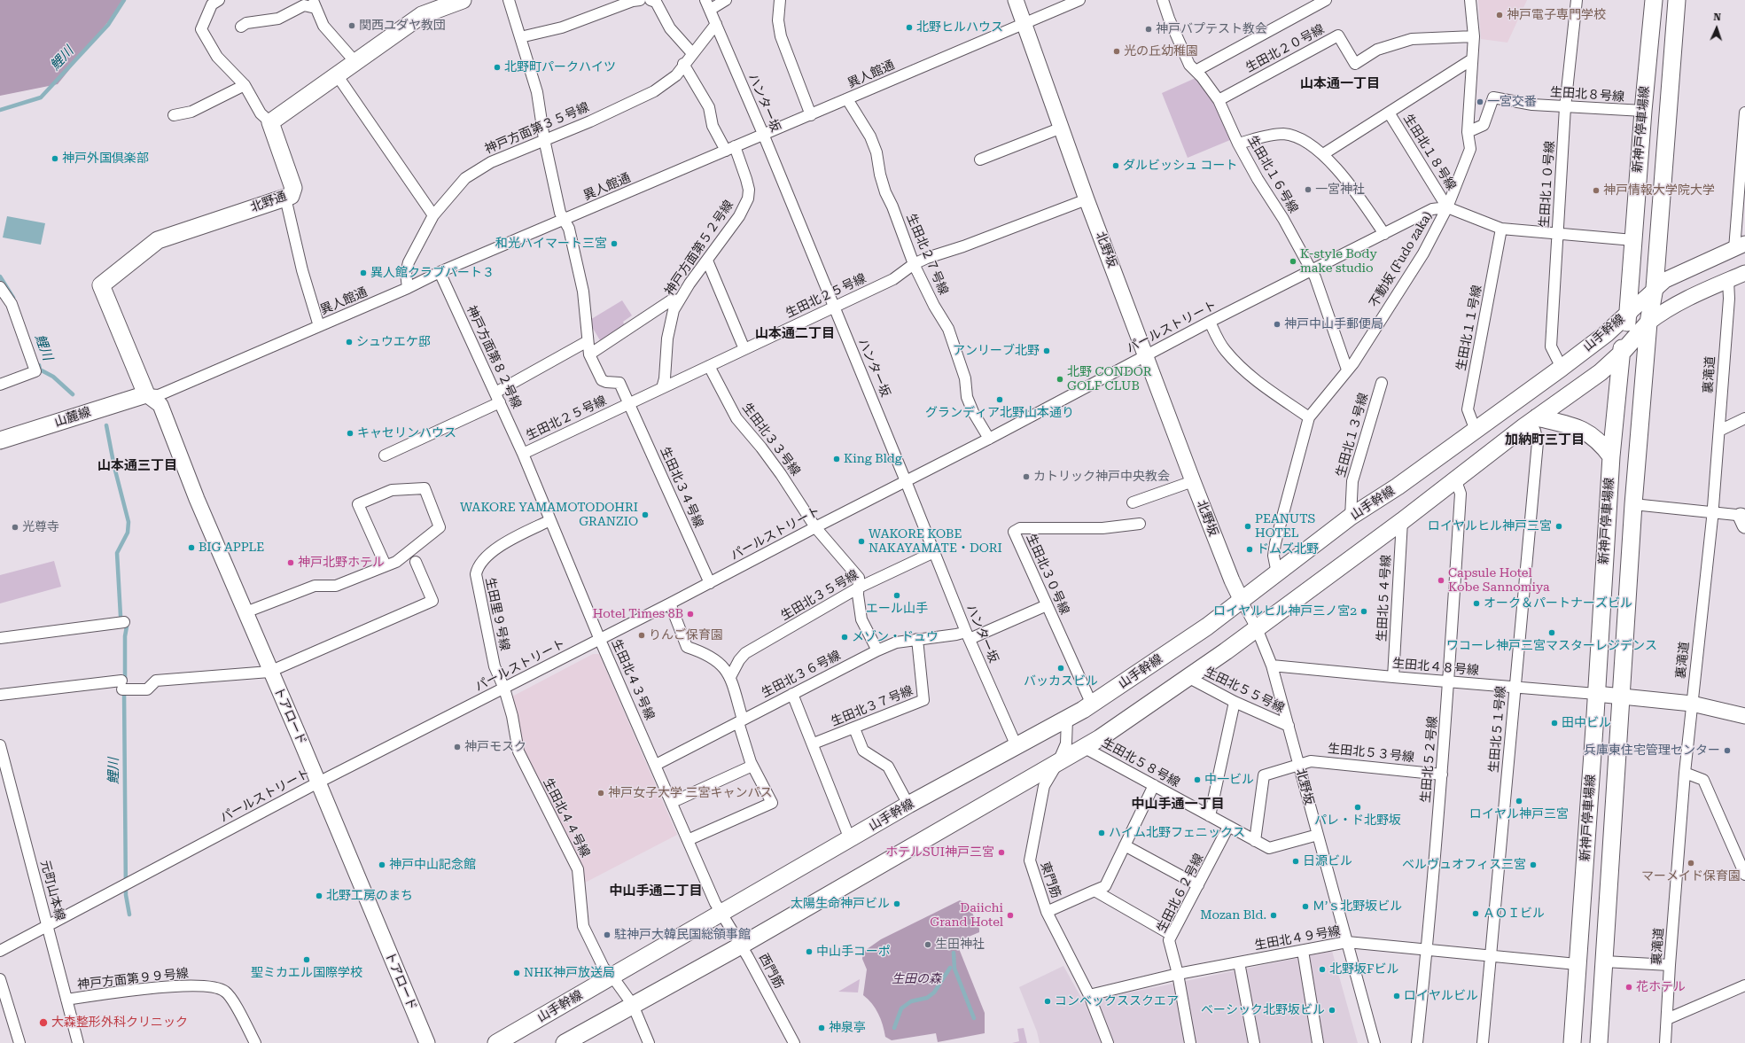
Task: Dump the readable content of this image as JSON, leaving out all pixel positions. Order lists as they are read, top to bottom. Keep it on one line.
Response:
{"streets":{"main road":["新神戸停車場線","北野通","山手幹線","山麓線"],"street":["生田北２０号線","異人館通","生田北８号線","ハンター坂","神戸方面第３５号線","生田北１８号線","生田北１６号線","生田北１０号線","神戸方面第５２号線","北野坂","生田北２７号線","不動坂 (Fudo zaka)","生田北２５号線","パールストリート","生田北１１号線","神戸方面第８２号線","裏滝道","生田北１３号線","生田北３３号線","生田北３４号線","生田北３０号線","生田北３５号線","生田北５４号線","生田里９号線","生田北４８号線","生田北３６号線","生田北４３号線","生田北５５号線","生田北３７号線","トアロード","生田北５１号線","生田北５３号線","生田北５２号線","生田北５８号線","生田北４４号線","東門筋","元町山本線","生田北６２号線","生田北４９号線","西門筋","神戸方面第９９号線"]},"crossings":[["生田北２０号線","生田北１６号線"],["生田北２０号線","不動坂 (Fudo zaka)"],["異人館通","ハンター坂"],["異人館通","神戸方面第３５号線"],["異人館通","北野通"],["異人館通","神戸方面第５２号線"],["異人館通","北野坂"],["異人館通","生田北２７号線"],["異人館通","神戸方面第８２号線"],["異人館通","山麓線"],["異人館通","トアロード"],["生田北８号線","新神戸停車場線"],["生田北８号線","生田北１０号線"],["生田北８号線","不動坂 (Fudo zaka)"],["ハンター坂","神戸方面第３５号線"],["ハンター坂","生田北２５号線"],["ハンター坂","パールストリート"],["ハンター坂","山手幹線"],["ハンター坂","生田北３５号線"],["ハンター坂","生田北３６号線"],["神戸方面第３５号線","神戸方面第５２号線"],["新神戸停車場線","山手幹線"],["新神戸停車場線","生田北４８号線"],["新神戸停車場線","生田北４９号線"],["生田北１８号線","不動坂 (Fudo zaka)"],["生田北１８号線","パールストリート"],["生田北１６号線","不動坂 (Fudo zaka)"],["生田北１６号線","パールストリート"],["生田北１０号線","山手幹線"],["北野通","山麓線"],["北野通","トアロード"],["神戸方面第５２号線","生田北２５号線"],["北野坂","生田北２５号線"],["北野坂","パールストリート"],["北野坂","山手幹線"],["北野坂","生田北４８号線"],["北野坂","生田北５５号線"],["北野坂","生田北５３号線"],["北野坂","生田北５８号線"],["北野坂","生田北４９号線"],["生田北２７号線","生田北２５号線"],["生田北２７号線","パールストリート"],["不動坂 (Fudo zaka)","パールストリート"],["不動坂 (Fudo zaka)","山手幹線"],["生田北２５号線","神戸方面第８２号線"],["生田北２５号線","生田北３３号線"],["生田北２５号線","生田北３４号線"],["生田北２５号線","生田北４３号線"],["パールストリート","生田北３３号線"],["パールストリート","生田北３４号線"],["パールストリート","生田里９号線"],["パールストリート","生田北４３号線"],["パールストリート","トアロード"],["パールストリート","生田北４４号線"],["パールストリート","元町山本線"],["生田北１１号線","山手幹線"],["山手幹線","裏滝道"],["山手幹線","生田北１３号線"],["山手幹線","生田北３０号線"],["山手幹線","生田北５４号線"],["山手幹線","生田北４３号線"],["山手幹線","生田北５５号線"],["山手幹線","生田北５１号線"],["山手幹線","生田北５２号線"],["山手幹線","生田北５８号線"],["山手幹線","生田北４４号線"],["山手幹線","東門筋"],["山手幹線","西門筋"],["神戸方面第８２号線","生田北４３号線"],["山麓線","トアロード"],["生田北３３号線","生田北３５号線"],["生田北３３号線","生田北３６号線"],["生田北３０号線","生田北３６号線"],["生田北５４号線","生田北４８号線"],["生田里９号線","生田北４３号線"],["生田里９号線","生田北４４号線"],["生田北４８号線","生田北５１号線"],["生田北４８号線","生田北５２号線"],["生田北３６号線","生田北４３号線"],["生田北３６号線","生田北３７号線"],["生田北４３号線","西門筋"],["生田北５１号線","生田北４９号線"],["生田北５３号線","生田北５２号線"],["生田北５３号線","生田北５８号線"],["生田北５２号線","生田北４９号線"],["生田北５８号線","生田北６２号線"],["東門筋","生田北４９号線"],["元町山本線","神戸方面第９９号線"],["生田北６２号線","生田北４９号線"]],"districts":["山本通一丁目","山本通二丁目","加納町三丁目","山本通三丁目","中山手通一丁目","中山手通二丁目"],"water":["鯉川"],"parks":["生田の森"],"places":["神戸電子専門学校","関西ユダヤ教団","北野ヒルハウス","神戸バプテスト教会","光の丘幼稚園","北野町パークハイツ","一宮交番","神戸外国倶楽部","ダルビッシュ コート","一宮神社","神戸情報大学院大学","和光ハイマート三宮","K-style Body make studio","異人館クラブパート３","神戸中山手郵便局","シュウエケ邸","アンリーブ北野","北野 CONDOR GOLF CLUB","グランディア北野山本通り","キャセリンハウス","King Bldg","カトリック神戸中央教会","WAKORE YAMAMOTODOHRI GRANZIO","PEANUTS HOTEL","ロイヤルヒル神戸三宮","光尊寺","WAKORE KOBE NAKAYAMATE・DORI","BIG APPLE","ドムズ北野","神戸北野ホテル","Capsule Hotel Kobe Sannomiya","エール山手","オーク＆パートナーズビル","ロイヤルヒル神戸三ノ宮2","Hotel Times 8B","ワコーレ神戸三宮マスターレジデンス","りんご保育園","メゾン・ドュウ","バッカスビル","田中ビル","神戸モスク","兵庫東住宅管理センター","中一ビル","神戸女子大学 三宮キャンパス","ロイヤル神戸三宮","パレ・ド北野坂","ハイム北野フェニックス","ホテルSUI神戸三宮","日源ビル","マーメイド保育園","神戸中山記念館","ベルヴュオフィス三宮","北野工房のまち","太陽生命神戸ビル","Ｍ’ｓ北野坂ビル","ＡＯＩビル","Daiichi Grand Hotel","Mozan Bld.","駐神戸大韓民国総領事館","生田神社","中山手コーポ","聖ミカエル国際学校","北野坂Fビル","NHK神戸放送局","花ホテル","ロイヤルビル","コンベックススクエア","ベーシック北野坂ビル","大森整形外科クリニック","神泉亭"],"north":"top"}
